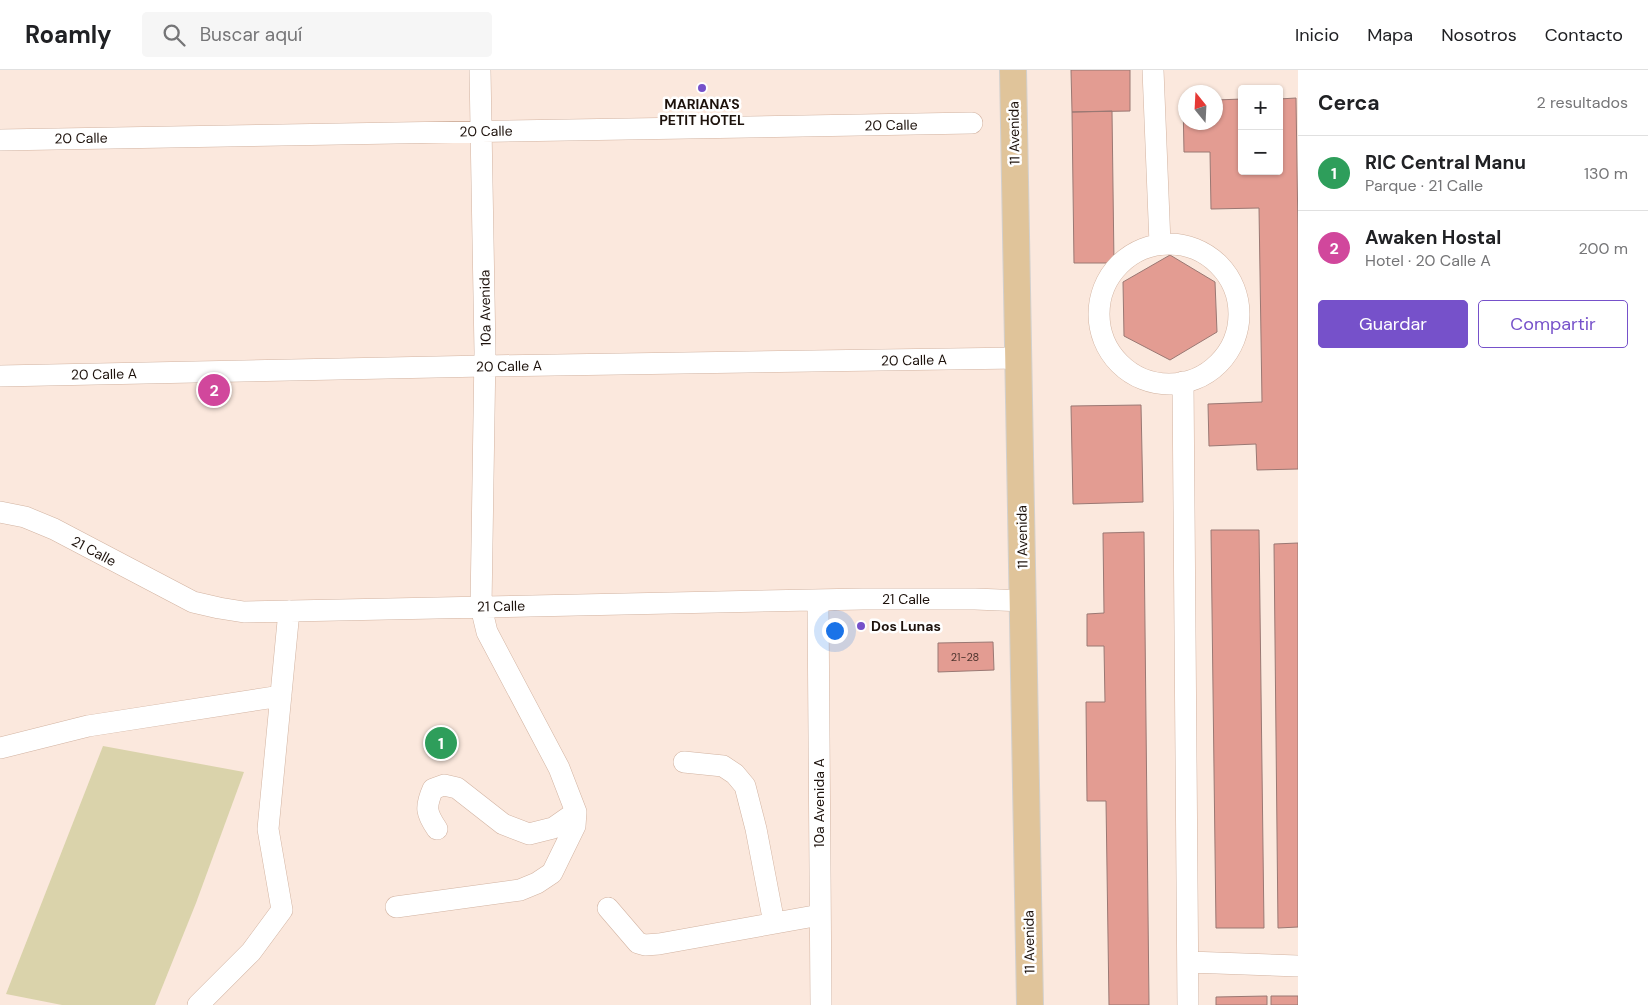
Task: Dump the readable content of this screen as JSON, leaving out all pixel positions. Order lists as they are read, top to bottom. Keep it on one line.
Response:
{"streets":{"main road":["11 Avenida"],"street":["20 Calle","10a Avenida","20 Calle A","21 Calle","10a Avenida A"]},"crossings":[["20 Calle","10a Avenida"],["11 Avenida","20 Calle A"],["11 Avenida","21 Calle"],["10a Avenida","20 Calle A"],["10a Avenida","21 Calle"],["21 Calle","10a Avenida A"]],"places":["MARIANA'S PETIT HOTEL","Dos Lunas"],"house_numbers":["21-28"],"north":"top","page":{"header":"Roamly","search":"Buscar aquí","nav":["Inicio","Mapa","Nosotros","Contacto"],"heading":["Cerca","2 resultados"],"map_buttons":["+","−"],"list":[{"mark":"1","name":"RIC Central Manu","note":"Parque · 21 Calle","value":"130 m"},{"mark":"2","name":"Awaken Hostal","note":"Hotel · 20 Calle A","value":"200 m"}],"buttons":["Guardar","Compartir"],"pins":["2","1"]}}
